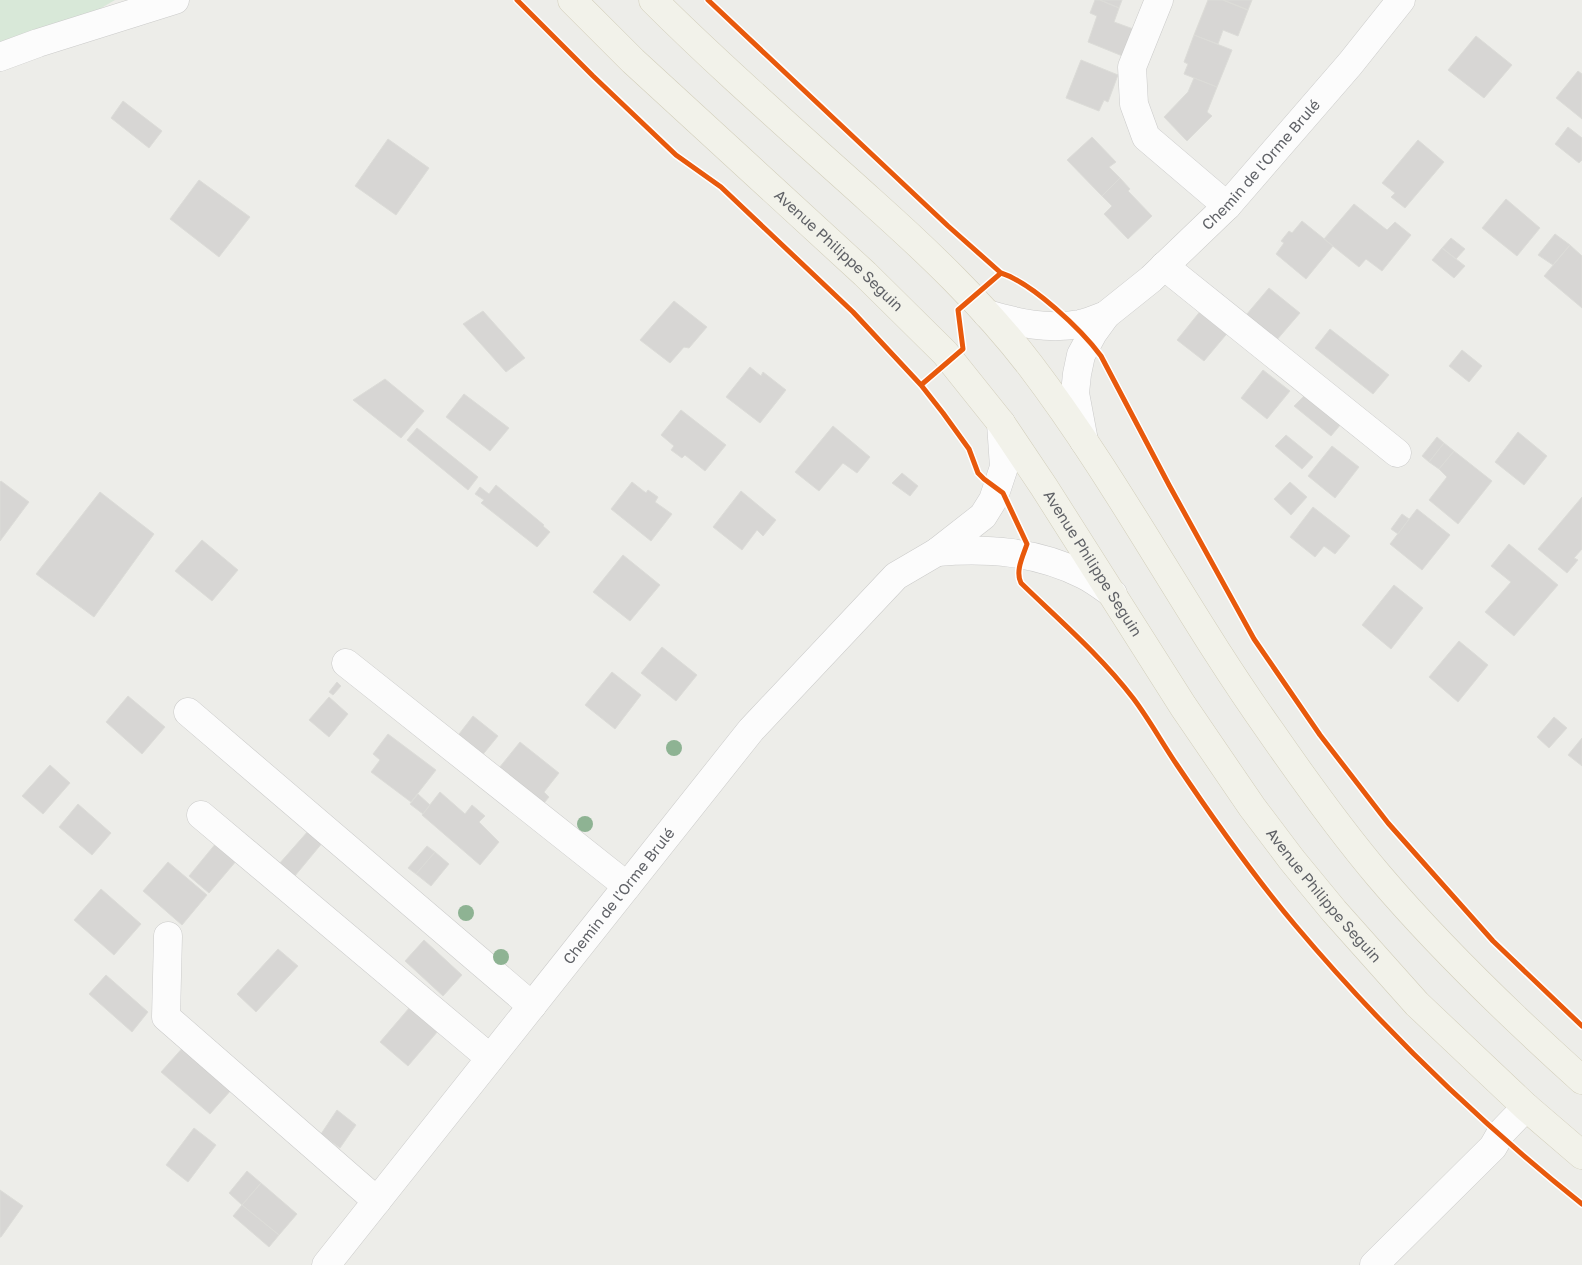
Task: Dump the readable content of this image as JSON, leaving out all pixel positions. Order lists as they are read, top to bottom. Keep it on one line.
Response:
{"streets":{"main road":["Avenue Philippe Seguin"],"street":["Chemin de l'Orme Brulé"]},"crossings":[["Chemin de l'Orme Brulé","Avenue Philippe Seguin"]]}
